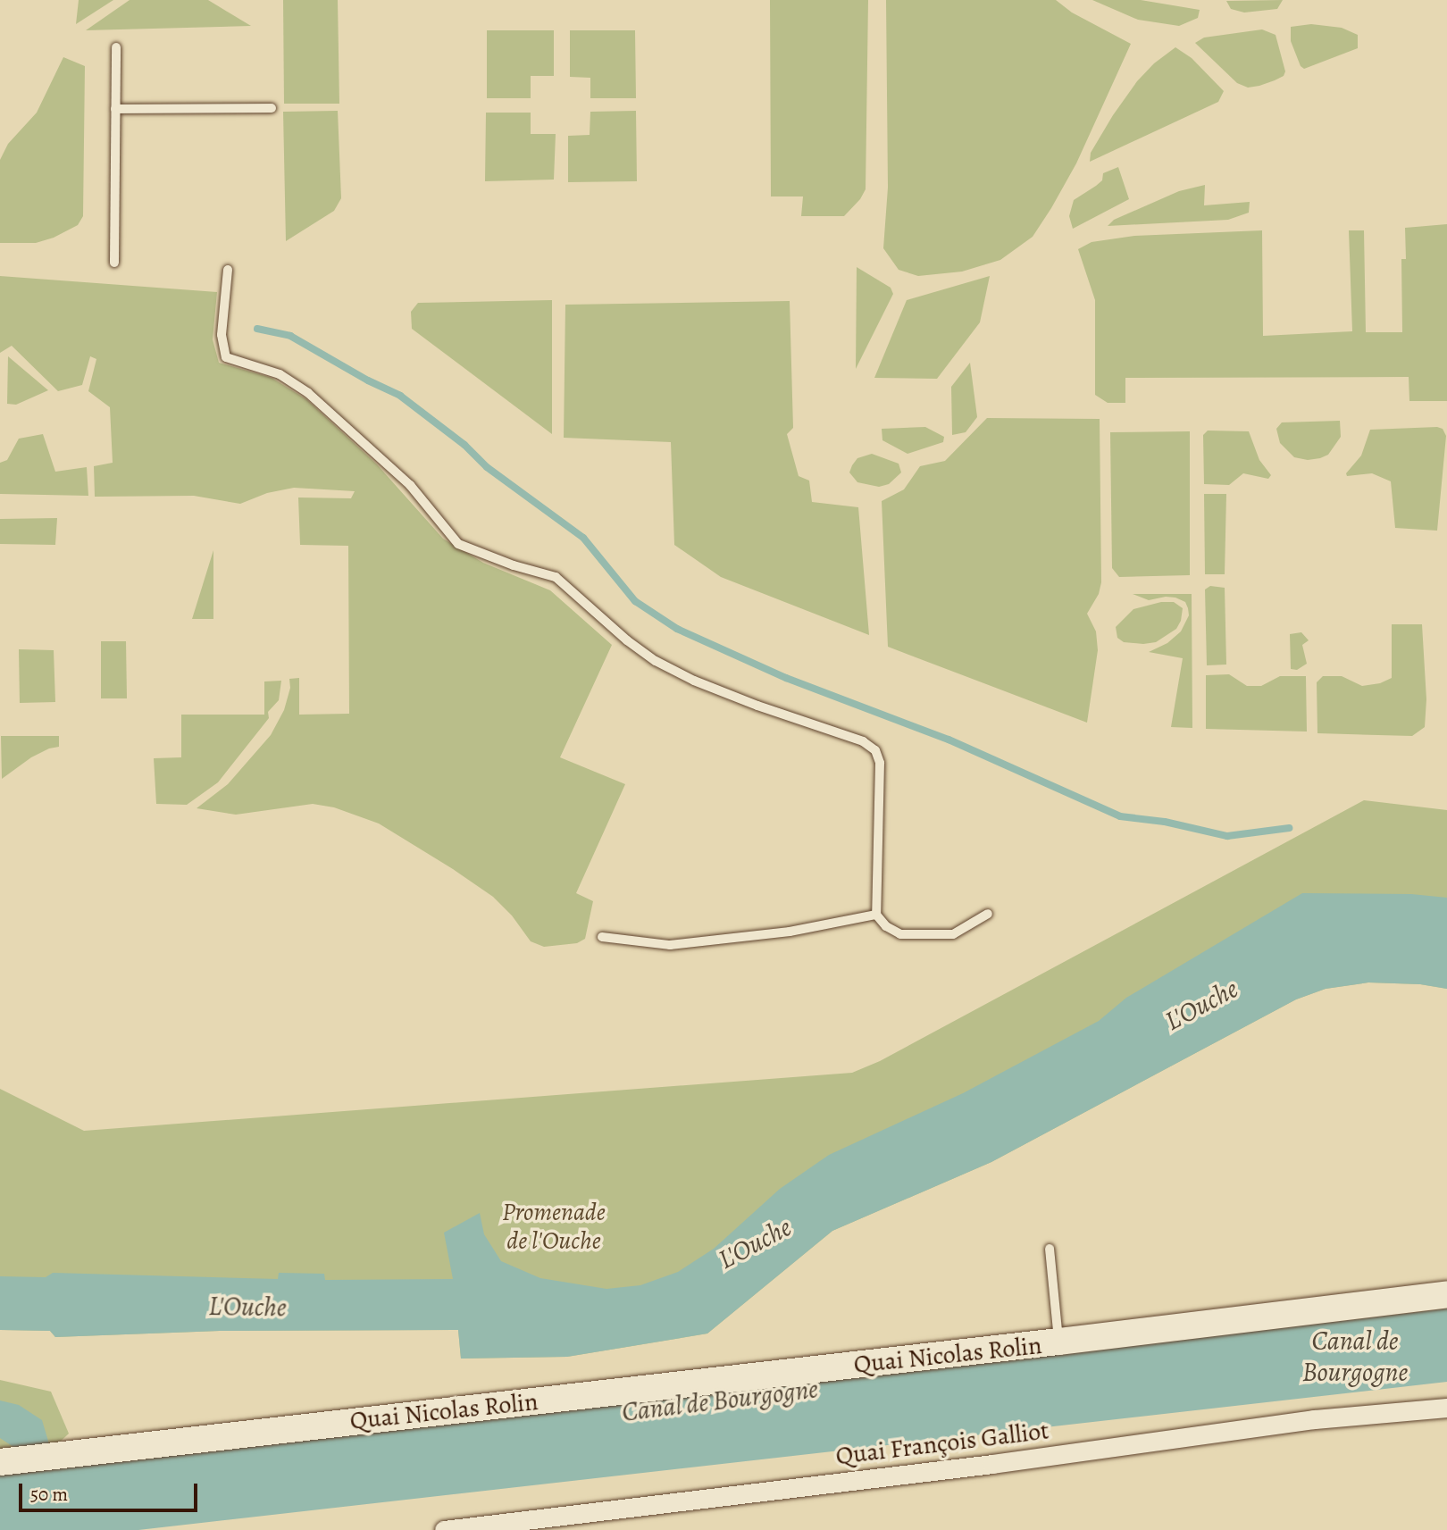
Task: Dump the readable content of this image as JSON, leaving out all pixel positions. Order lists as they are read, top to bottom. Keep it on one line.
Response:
{"streets":{"street":["Quai Nicolas Rolin","Quai François Galliot"]},"water":["L'Ouche","Canal de Bourgogne"],"parks":["Promenade de l'Ouche"],"scale_bar":"50 m"}
